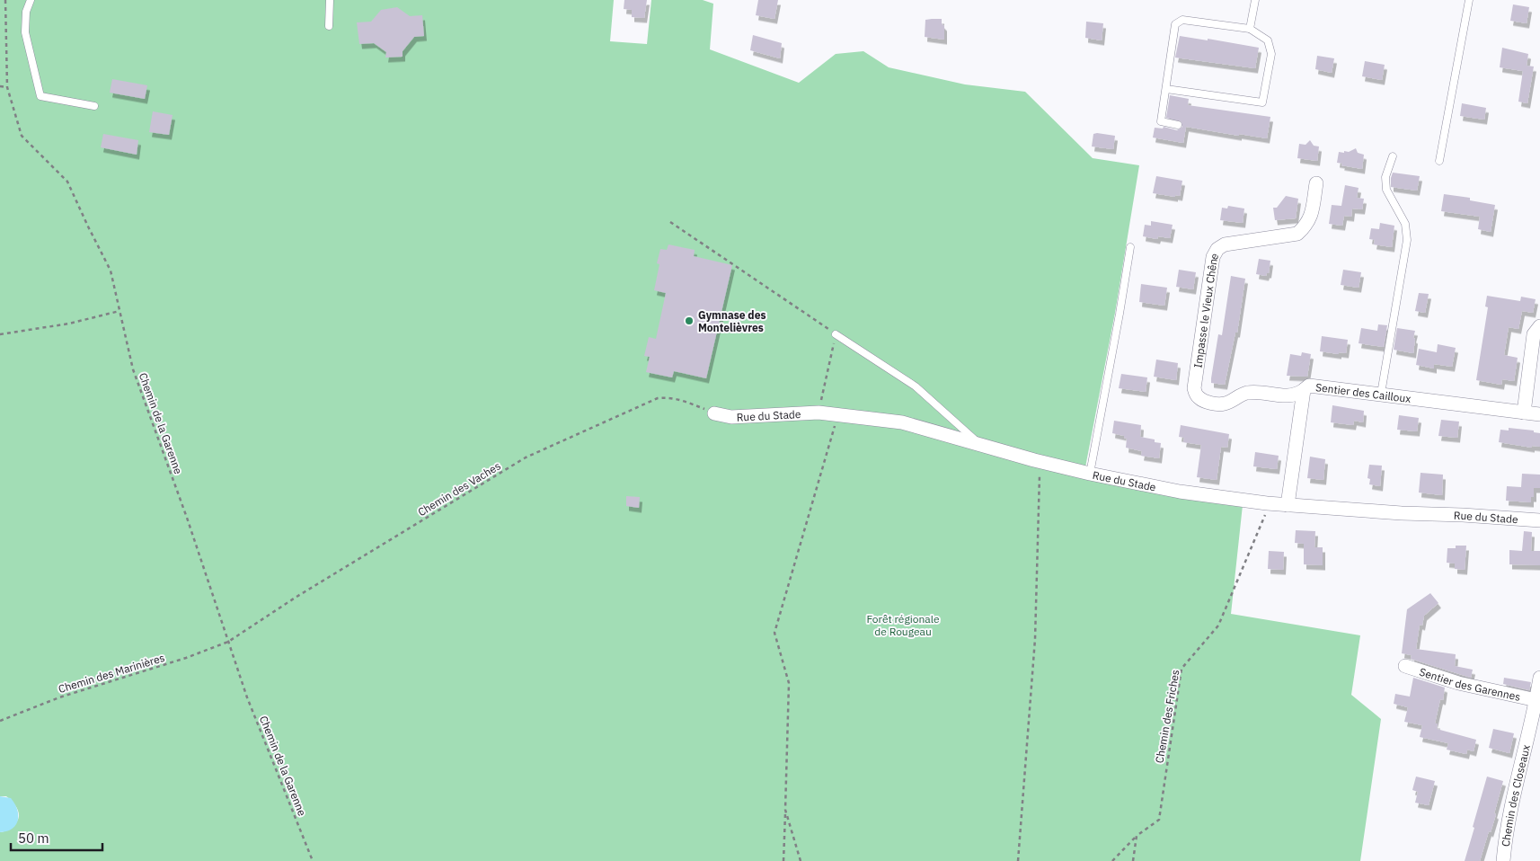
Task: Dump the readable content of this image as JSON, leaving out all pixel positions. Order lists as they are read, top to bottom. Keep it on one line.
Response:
{"streets":{"street":["Impasse le Vieux Chêne","Sentier des Cailloux","Rue du Stade","Sentier des Garennes","Chemin des Closeaux"],"path":["Chemin de la Garenne","Chemin des Vaches","Chemin des Marinières","Chemin des Friches"]},"crossings":[["Impasse le Vieux Chêne","Sentier des Cailloux"],["Sentier des Cailloux","Rue du Stade"],["Rue du Stade","Chemin des Vaches"],["Rue du Stade","Chemin des Friches"],["Chemin de la Garenne","Chemin des Vaches"],["Chemin de la Garenne","Chemin des Marinières"],["Chemin des Vaches","Chemin des Marinières"],["Sentier des Garennes","Chemin des Closeaux"]],"parks":["Forêt régionale de Rougeau"],"places":["Gymnase des Montelièvres"],"scale_bar":"50 m"}
